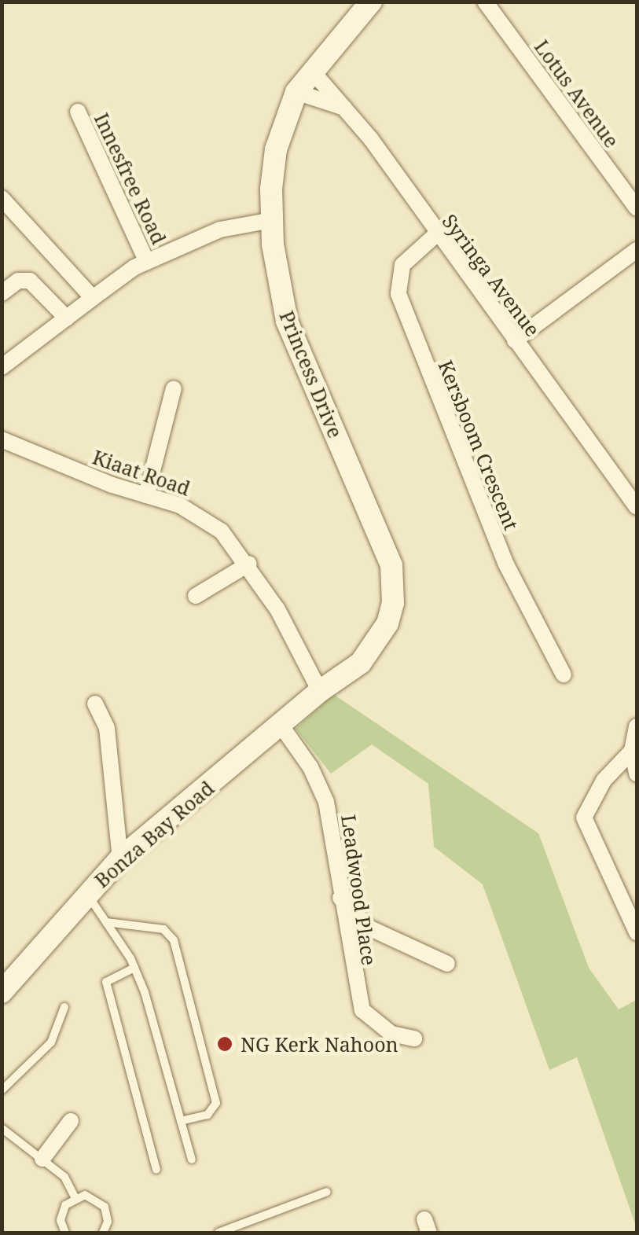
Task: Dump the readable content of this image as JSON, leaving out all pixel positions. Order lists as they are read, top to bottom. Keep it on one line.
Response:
{"streets":{"street":["Lotus Avenue","Innesfree Road","Syringa Avenue","Princess Drive","Kersboom Crescent","Kiaat Road","Bonza Bay Road","Leadwood Place"]},"crossings":[["Syringa Avenue","Princess Drive"],["Syringa Avenue","Kersboom Crescent"],["Princess Drive","Kiaat Road"],["Princess Drive","Bonza Bay Road"],["Kiaat Road","Bonza Bay Road"],["Bonza Bay Road","Leadwood Place"]],"places":["NG Kerk Nahoon"]}
